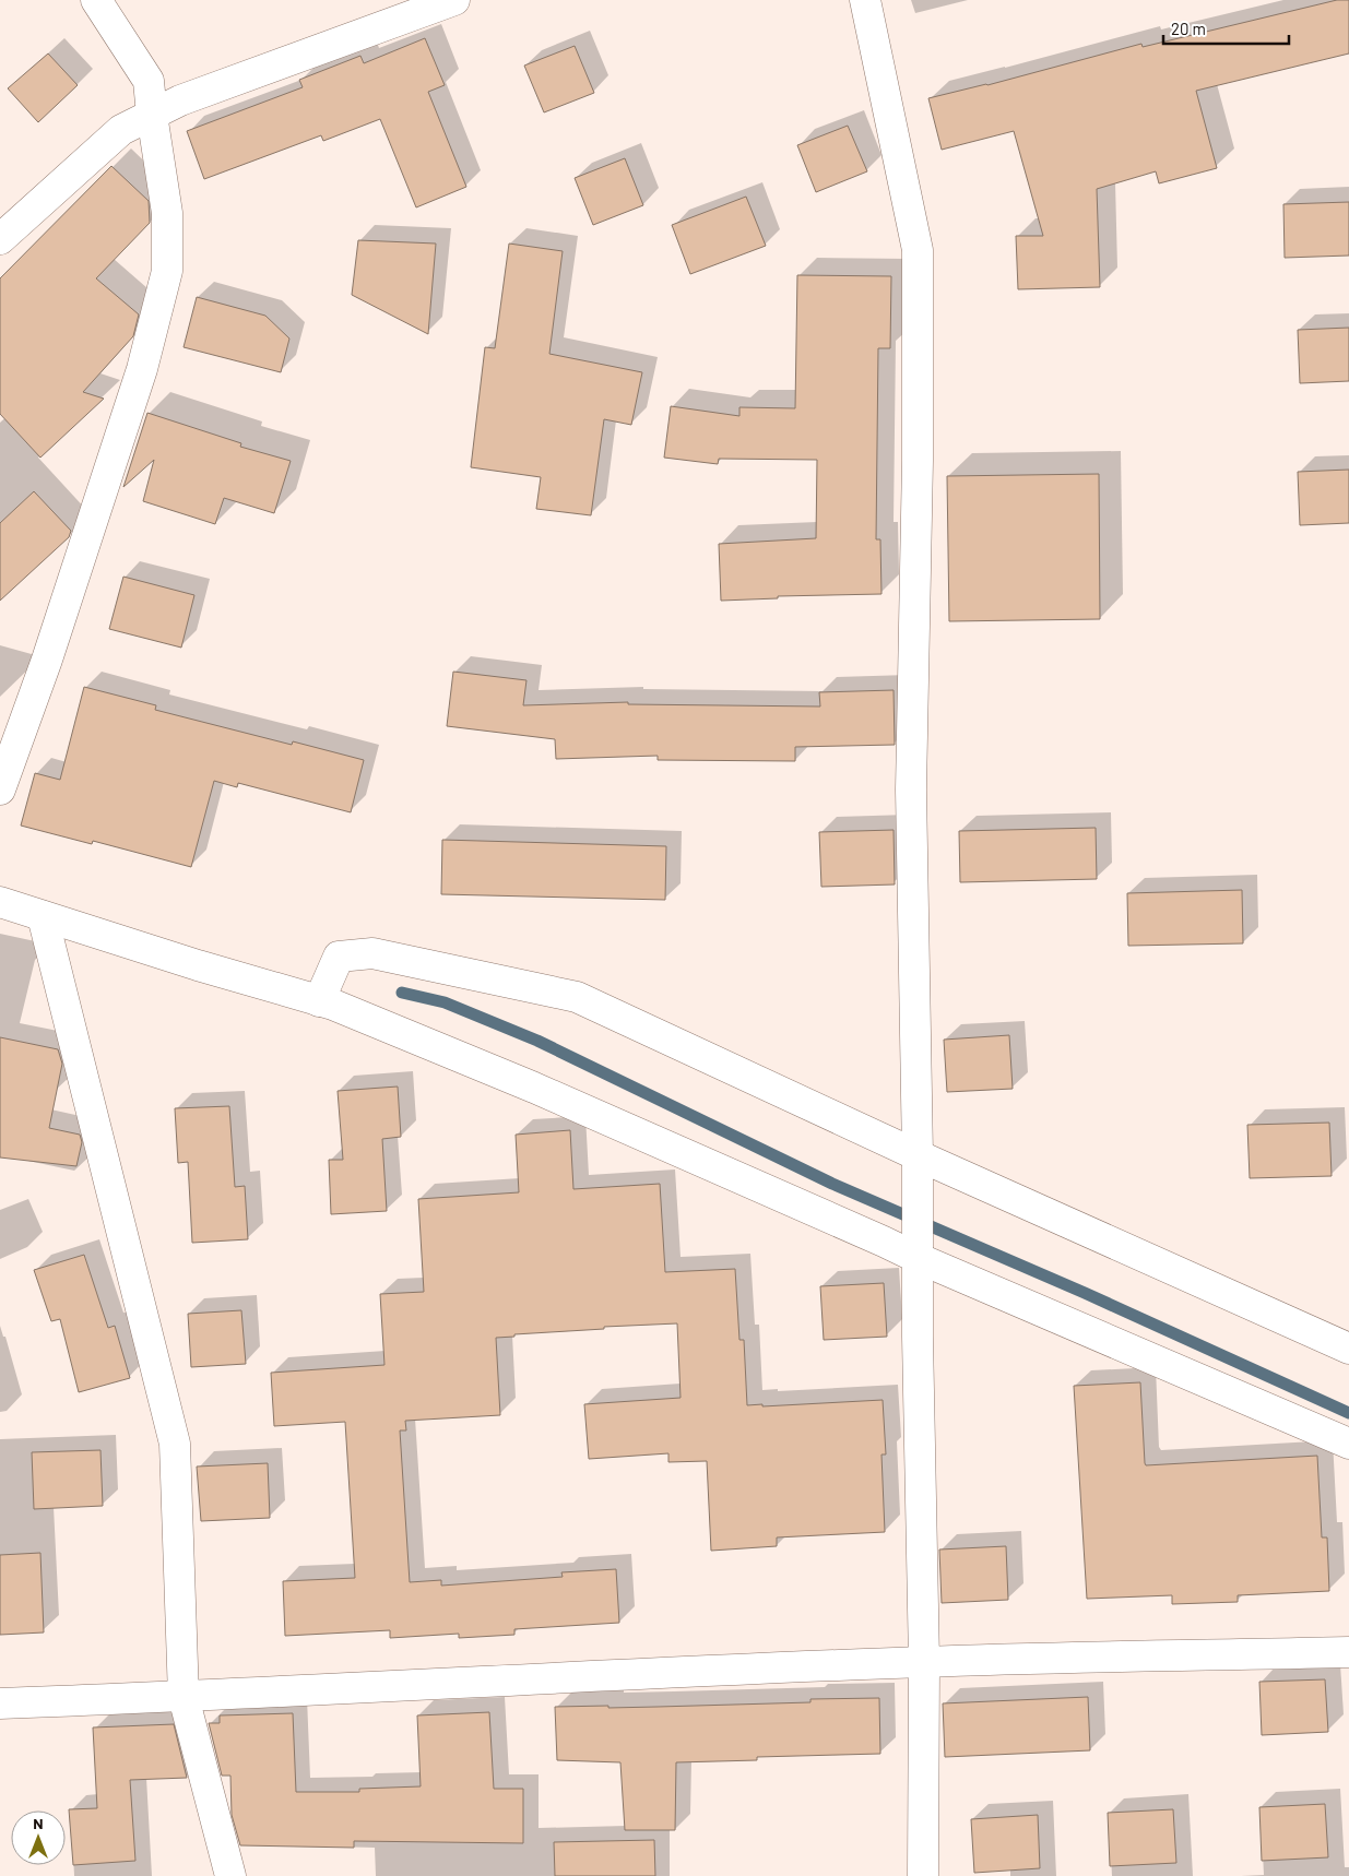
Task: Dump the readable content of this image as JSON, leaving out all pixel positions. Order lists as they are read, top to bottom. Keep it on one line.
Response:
{"scale_bar":"20 m","north":"top"}
